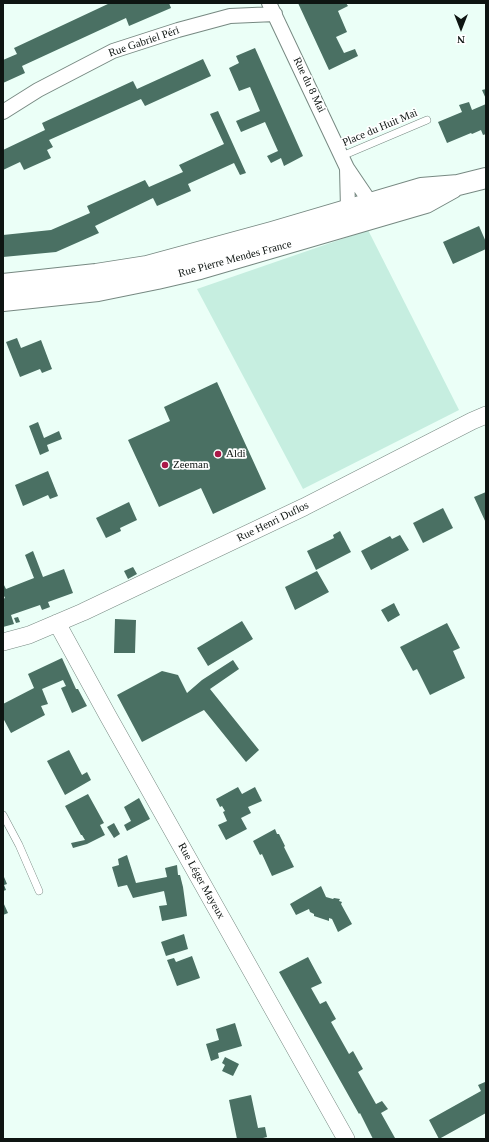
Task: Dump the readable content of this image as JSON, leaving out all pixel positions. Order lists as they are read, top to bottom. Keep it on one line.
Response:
{"streets":{"main road":["Rue Pierre Mendes France"],"street":["Rue Gabriel Péri","Rue du 8 Mai","Rue Henri Duflos","Rue Léger Mayeux"],"lane":["Place du Huit Mai"]},"crossings":[["Rue Gabriel Péri","Rue du 8 Mai"],["Rue du 8 Mai","Place du Huit Mai"],["Rue du 8 Mai","Rue Pierre Mendes France"],["Rue Henri Duflos","Rue Léger Mayeux"]],"places":["Aldi","Zeeman"],"north":"bottom"}
